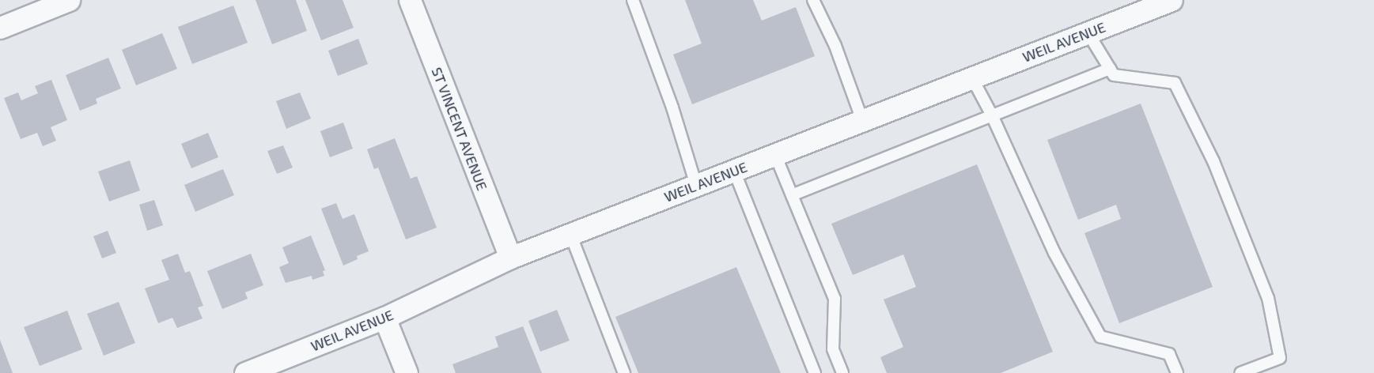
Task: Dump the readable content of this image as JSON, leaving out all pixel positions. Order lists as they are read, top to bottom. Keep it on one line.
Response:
{"streets":{"street":["WEIL AVENUE","ST VINCENT AVENUE"]},"crossings":[["WEIL AVENUE","ST VINCENT AVENUE"]]}
